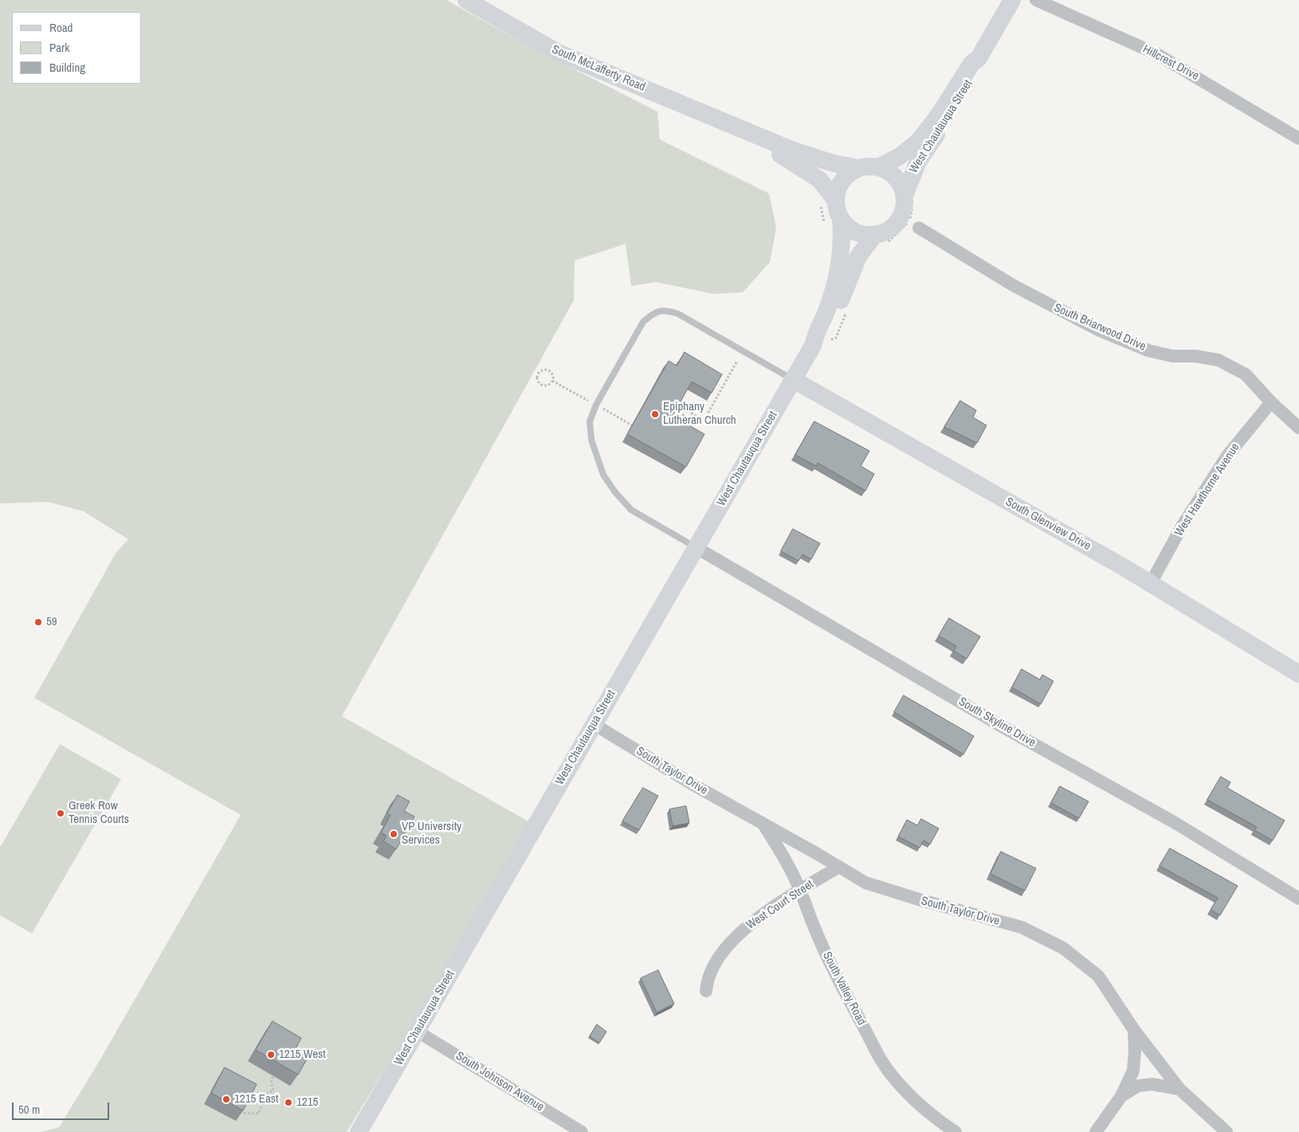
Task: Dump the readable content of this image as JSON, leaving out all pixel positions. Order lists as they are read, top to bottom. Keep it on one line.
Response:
{"streets":{"street":["Hillcrest Drive","South McLafferty Road","West Chautauqua Street","South Briarwood Drive","West Hawthorne Avenue","South Glenview Drive","South Skyline Drive","South Taylor Drive","West Court Street","South Valley Road","South Johnson Avenue"]},"crossings":[["South McLafferty Road","West Chautauqua Street"],["West Chautauqua Street","South Glenview Drive"],["West Chautauqua Street","South Skyline Drive"],["West Chautauqua Street","South Taylor Drive"],["West Chautauqua Street","South Johnson Avenue"],["South Briarwood Drive","West Hawthorne Avenue"],["West Hawthorne Avenue","South Glenview Drive"],["South Taylor Drive","West Court Street"],["South Taylor Drive","South Valley Road"],["West Court Street","South Valley Road"]],"places":["Epiphany Lutheran Church","59","Greek Row Tennis Courts","VP University Services","1215 West","1215 East","1215"],"legend":["Road","Park","Building"],"scale_bar":"50 m"}
